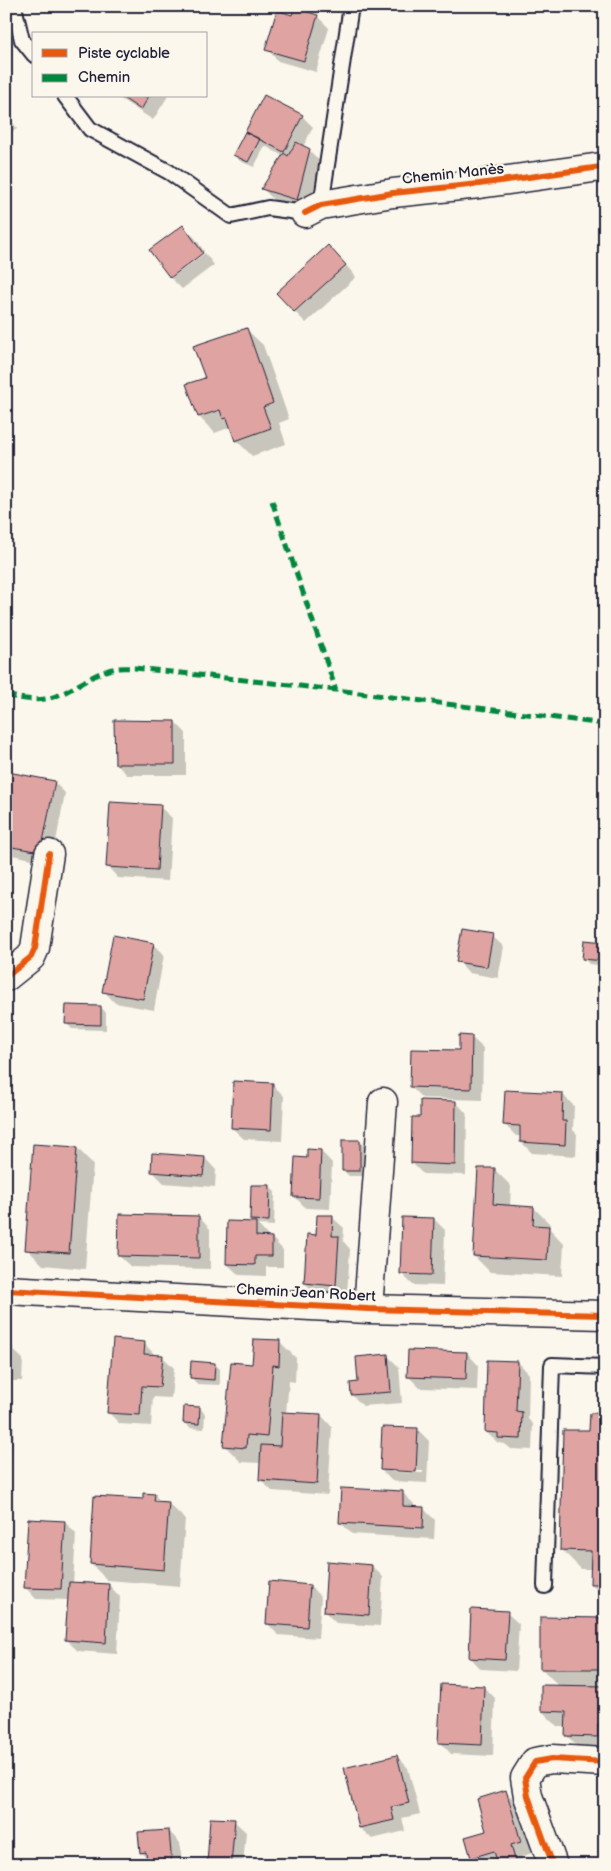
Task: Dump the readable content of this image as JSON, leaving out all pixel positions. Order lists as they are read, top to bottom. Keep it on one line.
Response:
{"streets":{"street":["Chemin Manès","Chemin Jean Robert"]},"legend":["Piste cyclable","Chemin"]}
